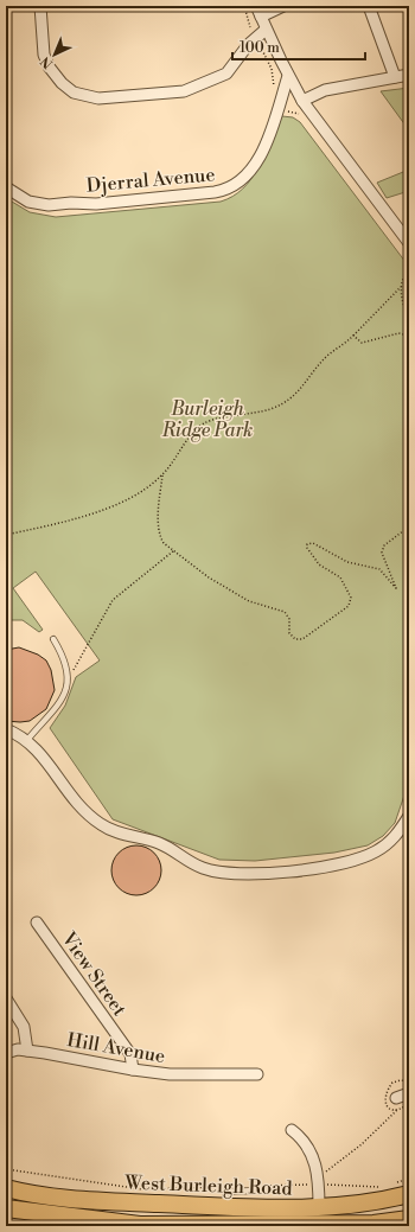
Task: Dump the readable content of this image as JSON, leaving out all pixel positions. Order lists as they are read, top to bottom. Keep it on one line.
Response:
{"streets":{"main road":["West Burleigh Road"],"street":["Djerral Avenue","View Street","Hill Avenue"]},"crossings":[["View Street","Hill Avenue"]],"parks":["Burleigh Ridge Park"],"scale_bar":"100 m","north":"bottom left"}
